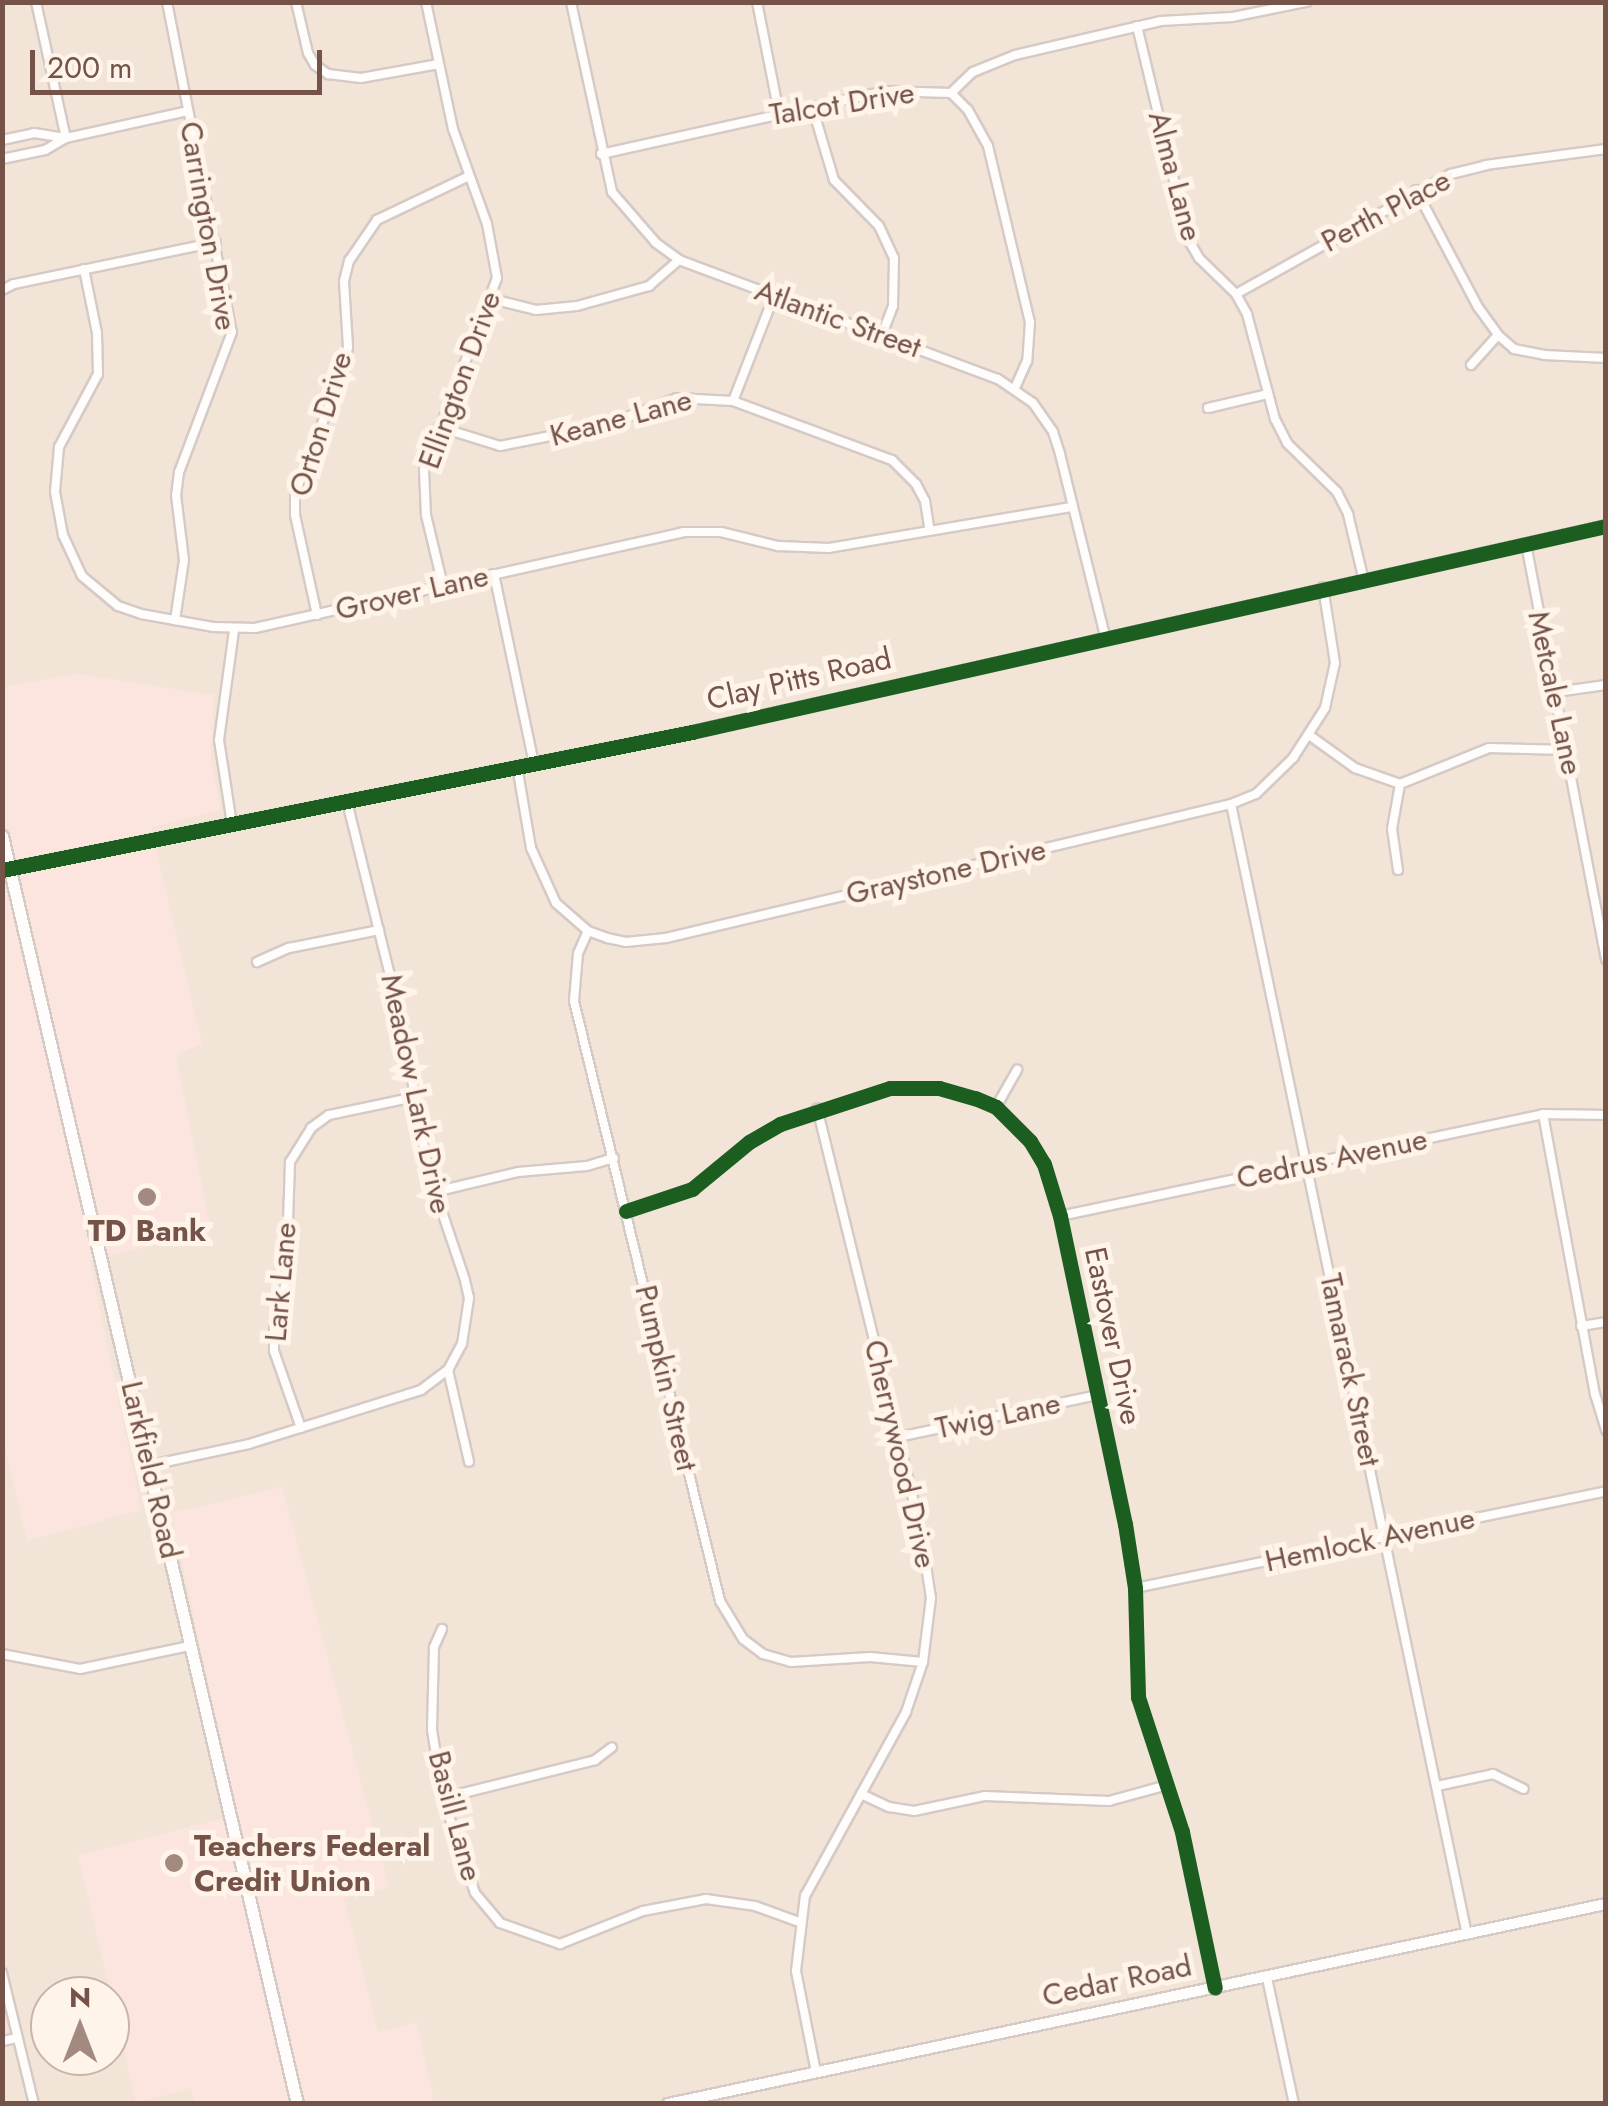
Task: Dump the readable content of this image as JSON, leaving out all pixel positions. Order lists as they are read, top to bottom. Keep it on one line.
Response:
{"streets":{"main road":["Larkfield Road"],"street":["Talcot Drive","Alma Lane","Perth Place","Carrington Drive","Atlantic Street","Ellington Drive","Keane Lane","Orton Drive","Grover Lane","Clay Pitts Road","Metcale Lane","Graystone Drive","Meadow Lark Drive","Cedrus Avenue","Lark Lane","Eastover Drive","Tamarack Street","Pumpkin Street","Twig Lane","Cherrywood Drive","Hemlock Avenue","Basill Lane","Cedar Road"]},"crossings":[["Talcot Drive","Atlantic Street"],["Alma Lane","Perth Place"],["Alma Lane","Clay Pitts Road"],["Carrington Drive","Grover Lane"],["Atlantic Street","Grover Lane"],["Atlantic Street","Clay Pitts Road"],["Ellington Drive","Keane Lane"],["Ellington Drive","Orton Drive"],["Ellington Drive","Grover Lane"],["Keane Lane","Grover Lane"],["Orton Drive","Grover Lane"],["Clay Pitts Road","Metcale Lane"],["Clay Pitts Road","Graystone Drive"],["Clay Pitts Road","Meadow Lark Drive"],["Clay Pitts Road","Larkfield Road"],["Graystone Drive","Tamarack Street"],["Graystone Drive","Pumpkin Street"],["Meadow Lark Drive","Lark Lane"],["Cedrus Avenue","Eastover Drive"],["Cedrus Avenue","Tamarack Street"],["Eastover Drive","Pumpkin Street"],["Eastover Drive","Twig Lane"],["Eastover Drive","Cherrywood Drive"],["Eastover Drive","Hemlock Avenue"],["Eastover Drive","Cedar Road"],["Tamarack Street","Hemlock Avenue"],["Tamarack Street","Cedar Road"],["Pumpkin Street","Cherrywood Drive"],["Twig Lane","Cherrywood Drive"],["Cherrywood Drive","Basill Lane"],["Cherrywood Drive","Cedar Road"]],"places":["TD Bank","Teachers Federal Credit Union"],"scale_bar":"200 m","north":"top"}
